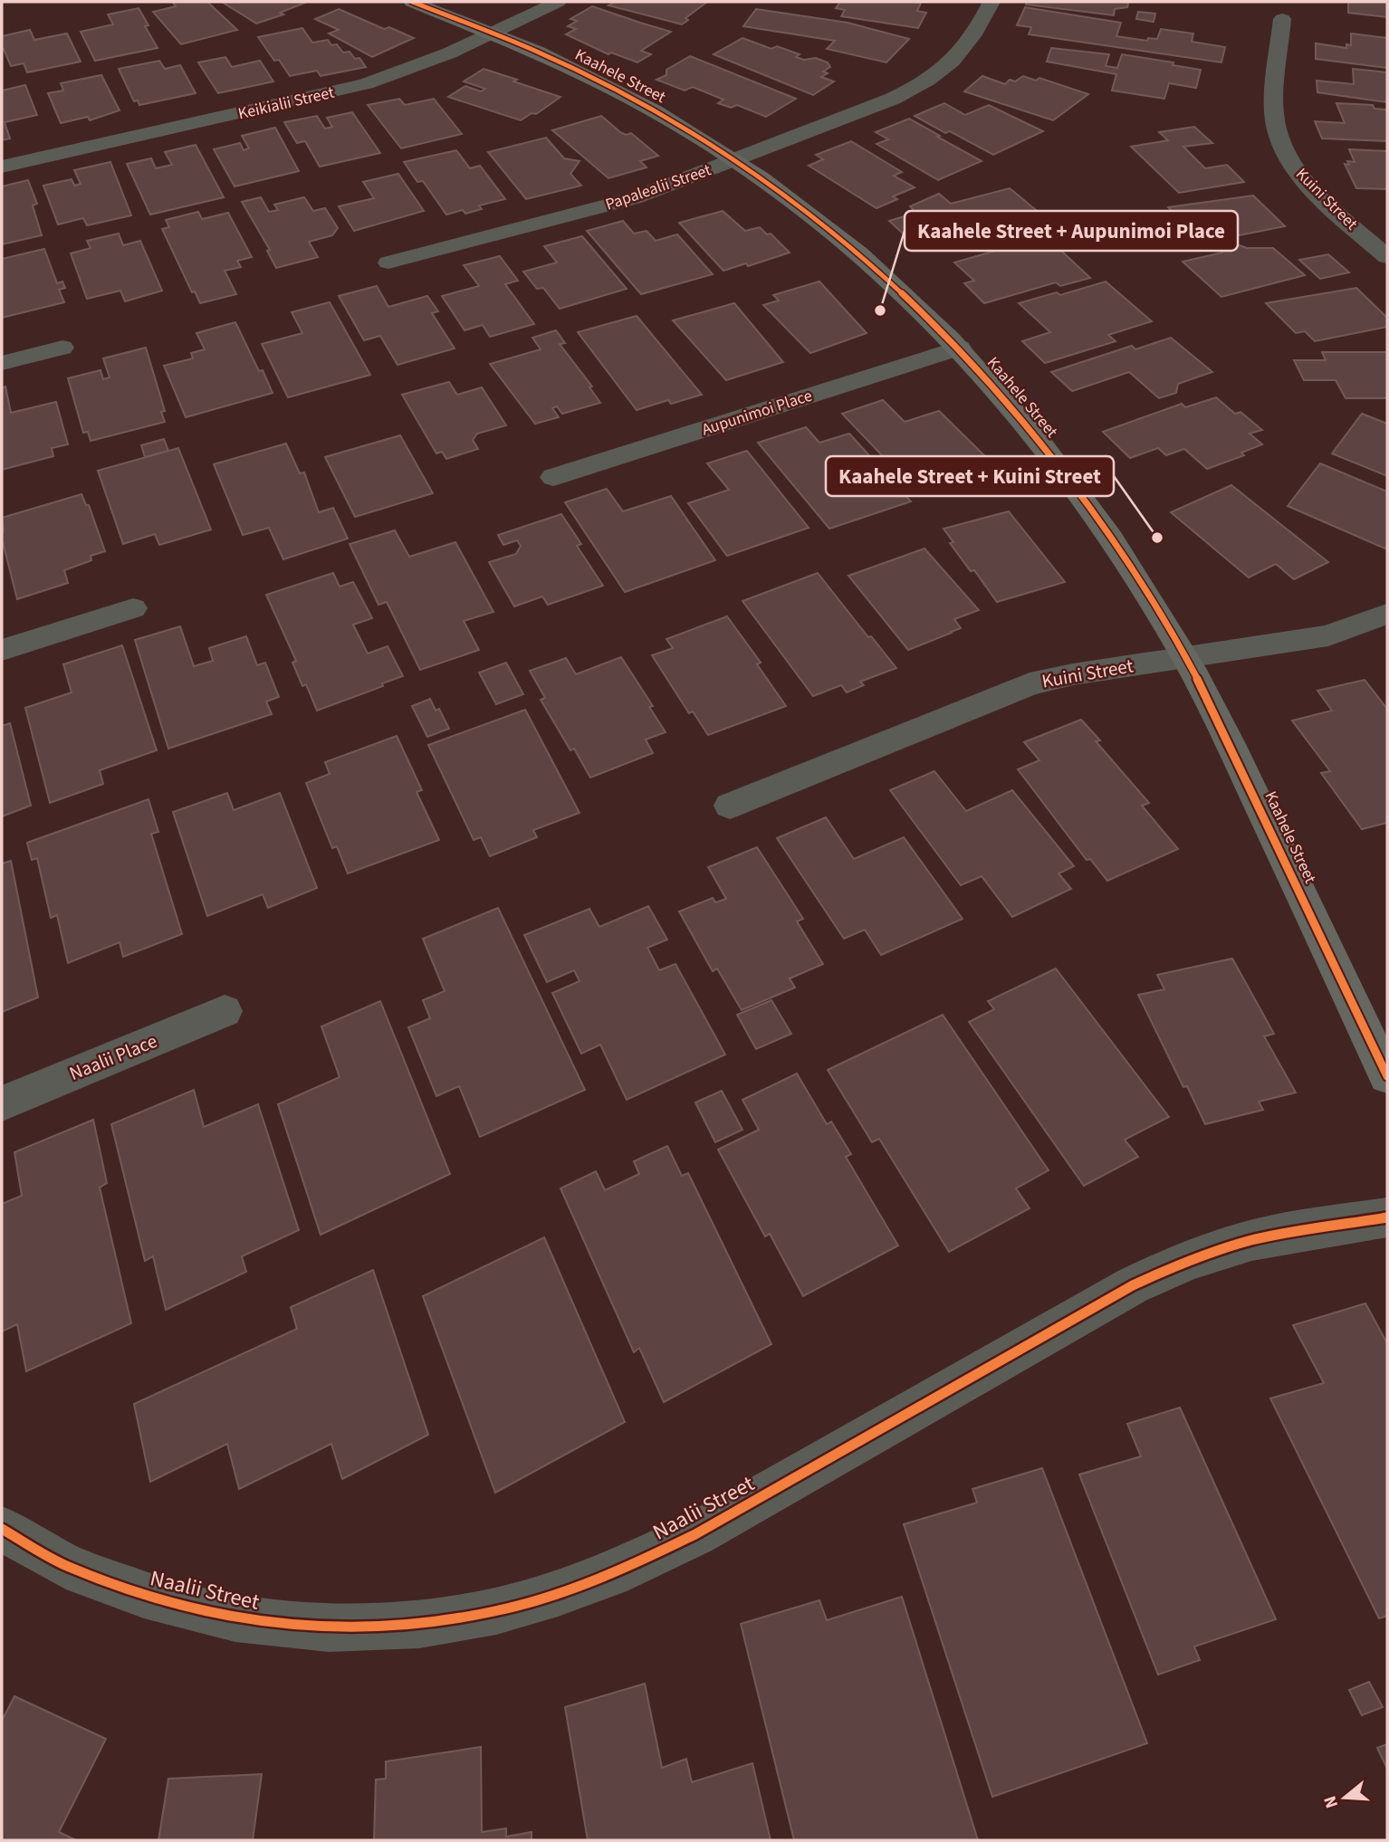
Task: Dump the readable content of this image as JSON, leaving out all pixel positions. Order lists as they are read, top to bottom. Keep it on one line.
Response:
{"streets":{"street":["Kaahele Street","Keikialii Street","Papalealii Street","Kuini Street","Aupunimoi Place","Naalii Place","Naalii Street"]},"crossings":[["Kaahele Street","Keikialii Street"],["Kaahele Street","Papalealii Street"],["Kaahele Street","Kuini Street"],["Kaahele Street","Aupunimoi Place"]],"places":["Kaahele Street + Aupunimoi Place","Kaahele Street + Kuini Street"],"north":"left"}
